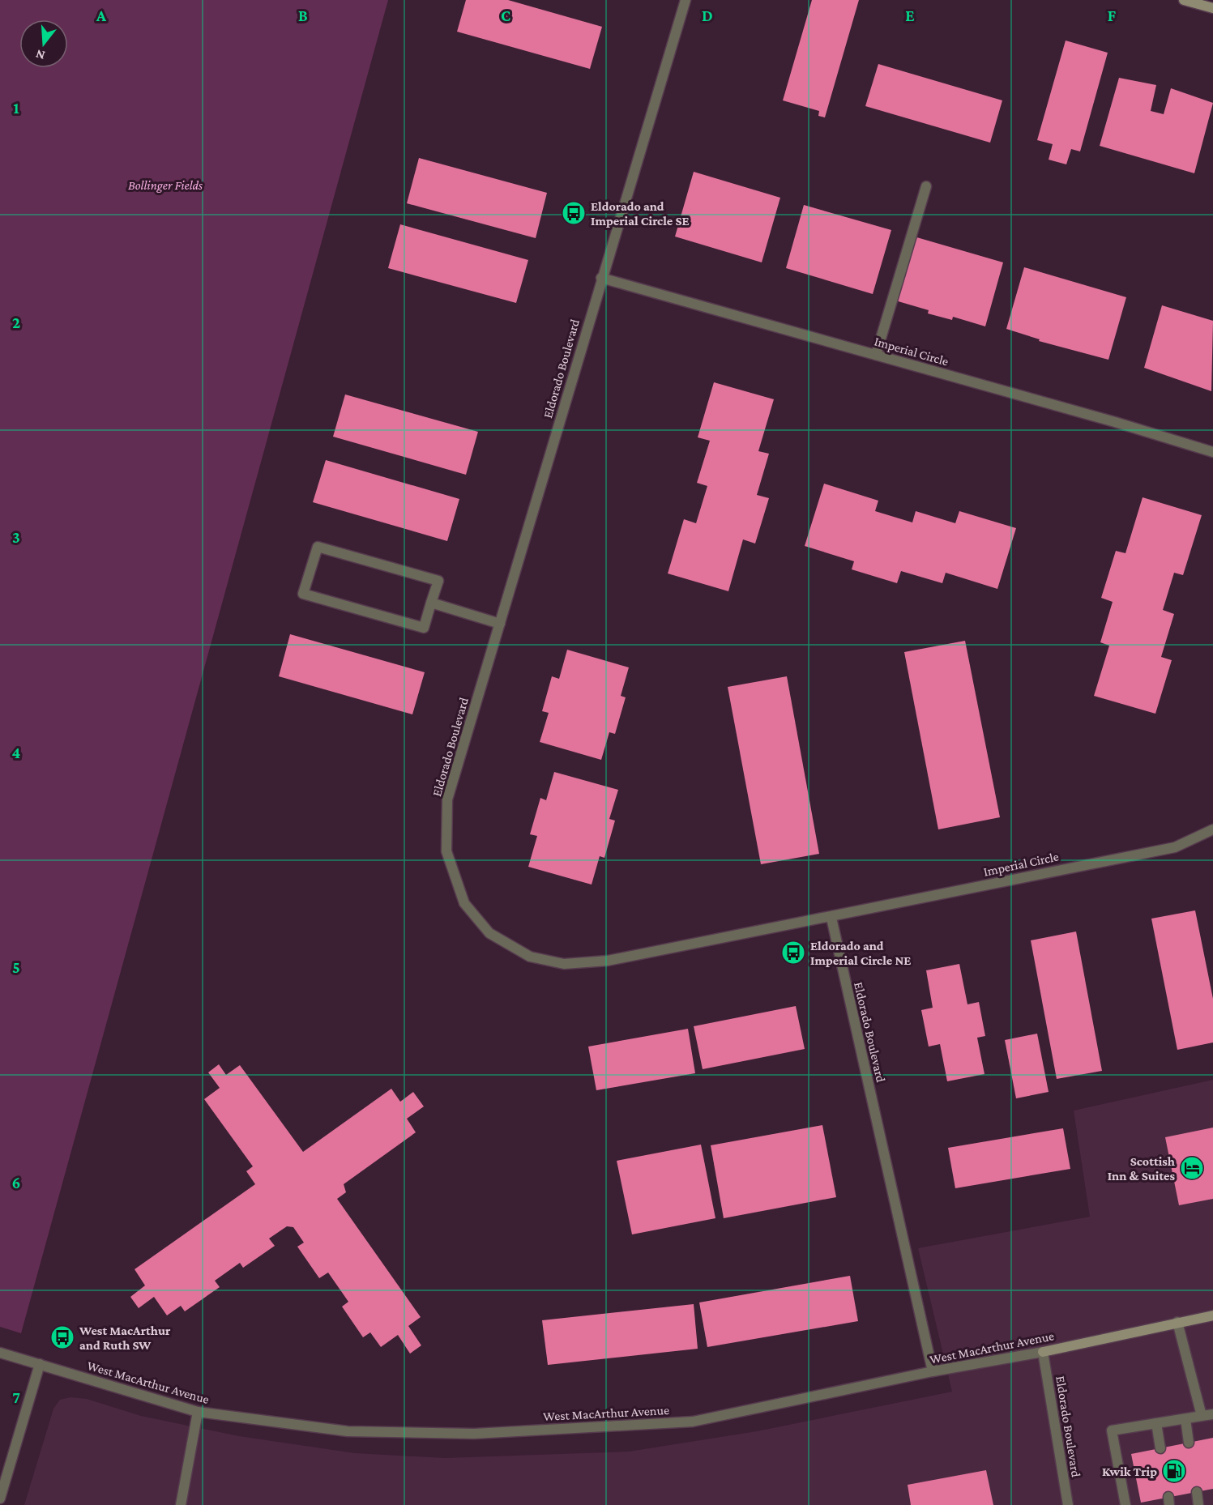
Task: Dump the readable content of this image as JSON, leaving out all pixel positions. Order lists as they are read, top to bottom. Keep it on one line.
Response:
{"streets":{"street":["Imperial Circle","Eldorado Boulevard","West MacArthur Avenue"]},"crossings":[["Imperial Circle","Eldorado Boulevard"],["Eldorado Boulevard","West MacArthur Avenue"]],"parks":["Bollinger Fields"],"places":{"bus stop":["Eldorado and Imperial Circle SE","Eldorado and Imperial Circle NE","West MacArthur and Ruth SW"],"hotel":["Scottish Inn & Suites"],"fuel station":["Kwik Trip"]},"north":"bottom","grid":{"columns":["A","B","C","D","E","F"],"rows":["1","2","3","4","5","6","7"]}}
